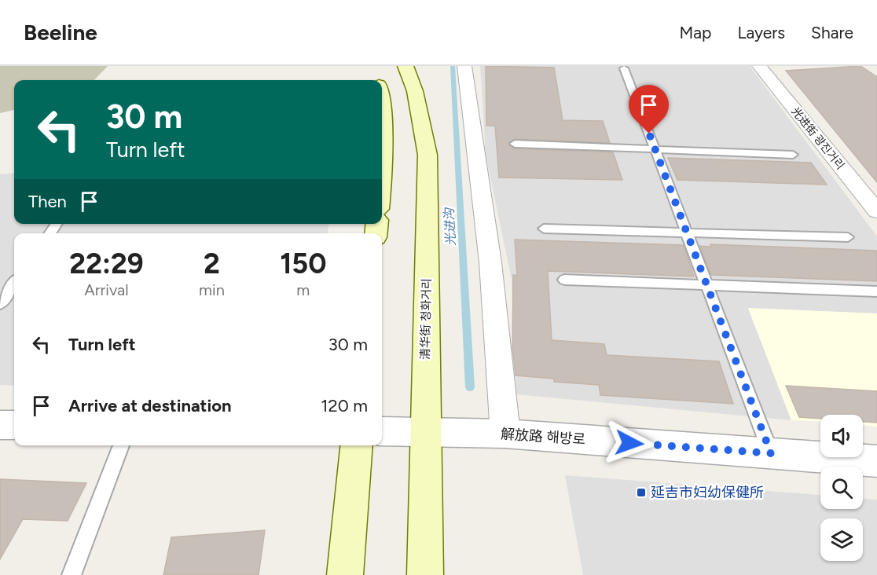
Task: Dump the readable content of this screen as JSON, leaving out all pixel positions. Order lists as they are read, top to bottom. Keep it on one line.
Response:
{"streets":{"main road":["清华街 청화거리"],"street":["光进街 광진거리","解放路 해방로"]},"crossings":[["清华街 청화거리","解放路 해방로"]],"water":["光进沟"],"places":{"transit":["延吉市妇幼保健所"]},"page":{"header":"Beeline","nav":["Map","Layers","Share"],"turn":["30 m","Turn left"],"then":"Then","eta":["22:29","Arrival","2","min","150","m"],"list":[{"name":"Turn left","value":"30 m"},{"name":"Arrive at destination","value":"120 m"}]}}
